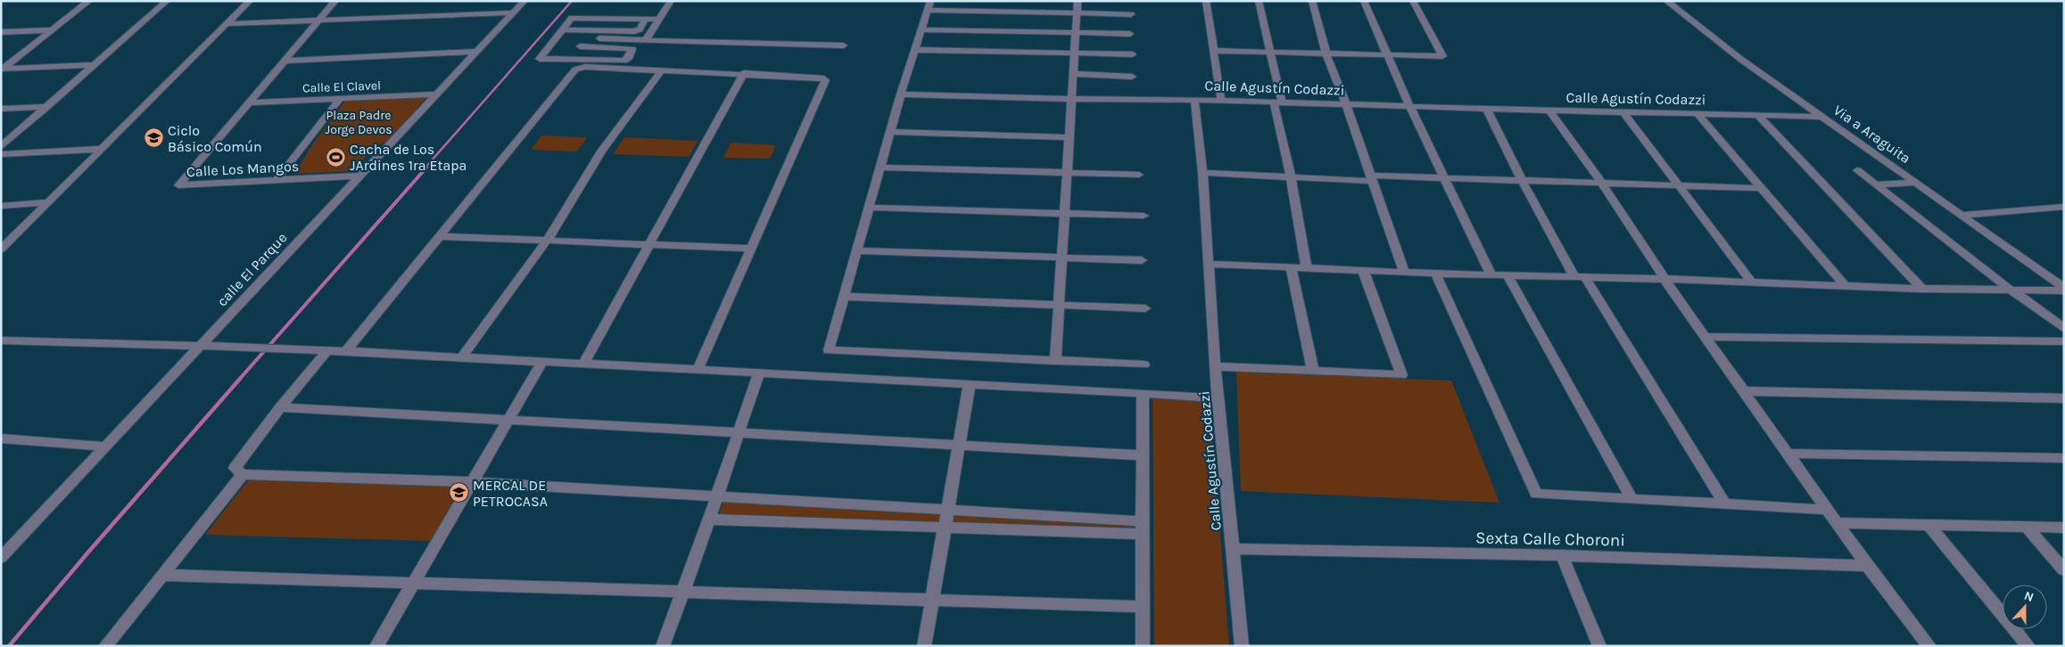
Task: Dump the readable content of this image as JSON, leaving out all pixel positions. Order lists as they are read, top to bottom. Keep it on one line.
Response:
{"streets":{"street":["Calle El Clavel","Calle Agustín Codazzi","Via a Araguita","Calle Los Mangos","calle El Parque","Sexta Calle Choroni"]},"crossings":[["Calle El Clavel","Calle Los Mangos"],["Calle El Clavel","calle El Parque"],["Calle Agustín Codazzi","Via a Araguita"],["Calle Agustín Codazzi","Sexta Calle Choroni"],["Calle Los Mangos","calle El Parque"]],"parks":["Plaza Padre Jorge Devos"],"places":{"school or university":["Ciclo Básico Común","MERCAL DE PETROCASA"],"sports":["Cacha de Los JArdines 1ra Etapa"]},"north":"top"}
